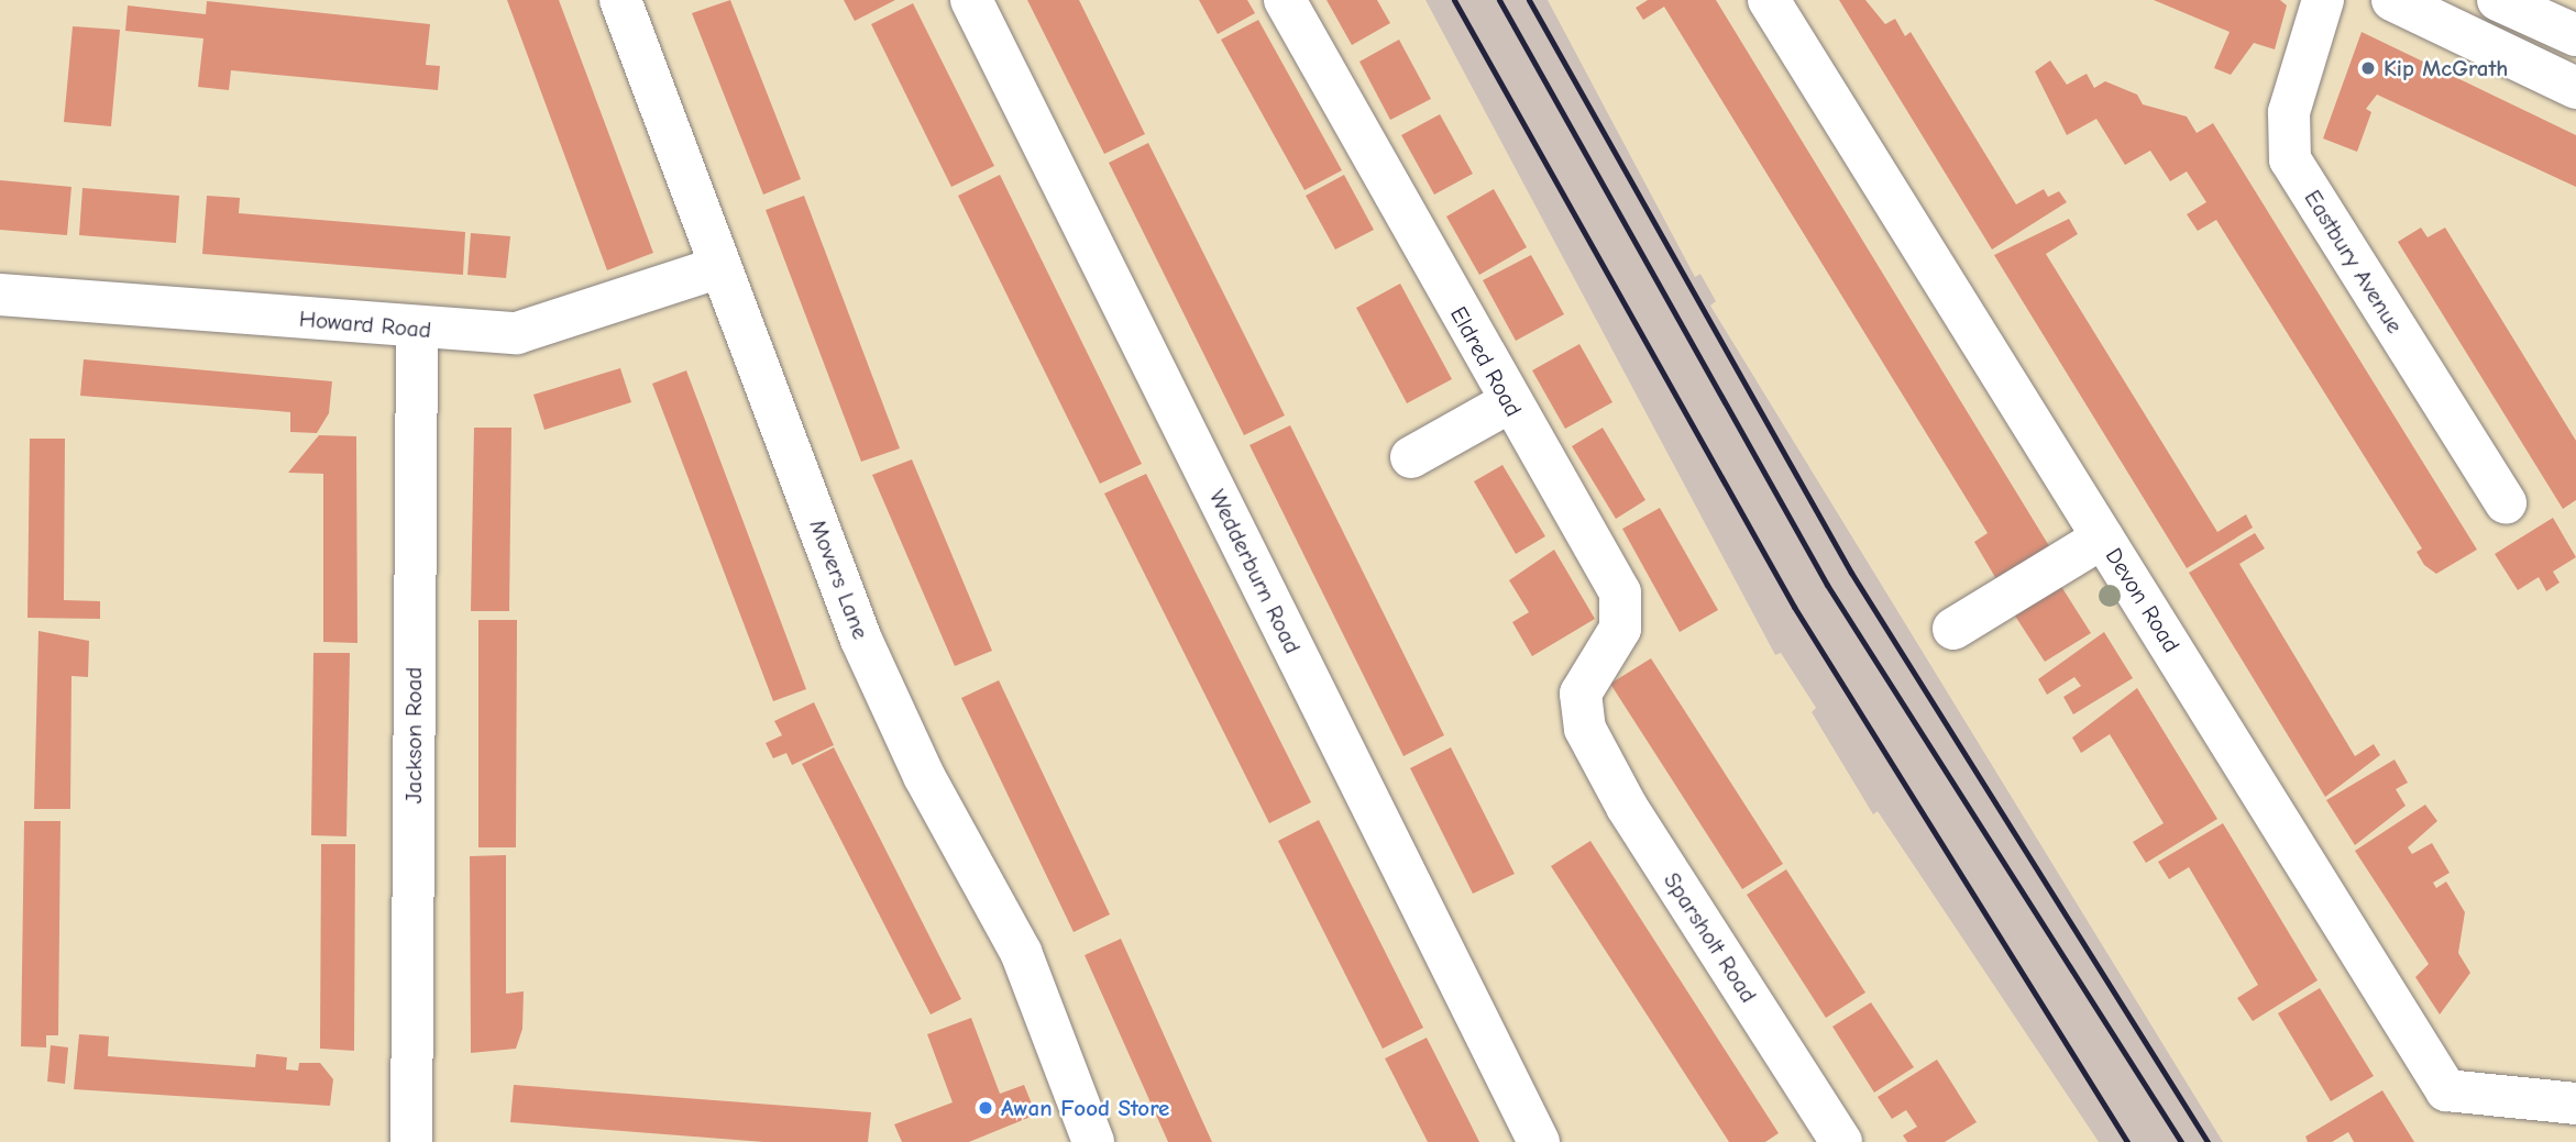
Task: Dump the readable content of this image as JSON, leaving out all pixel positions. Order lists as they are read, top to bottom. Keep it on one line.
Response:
{"streets":{"street":["Eastbury Avenue","Howard Road","Eldred Road","Wedderburn Road","Movers Lane","Devon Road","Jackson Road","Sparsholt Road"]},"crossings":[["Howard Road","Movers Lane"],["Howard Road","Jackson Road"],["Eldred Road","Sparsholt Road"]],"places":["Kip McGrath","Awan Food Store"]}
